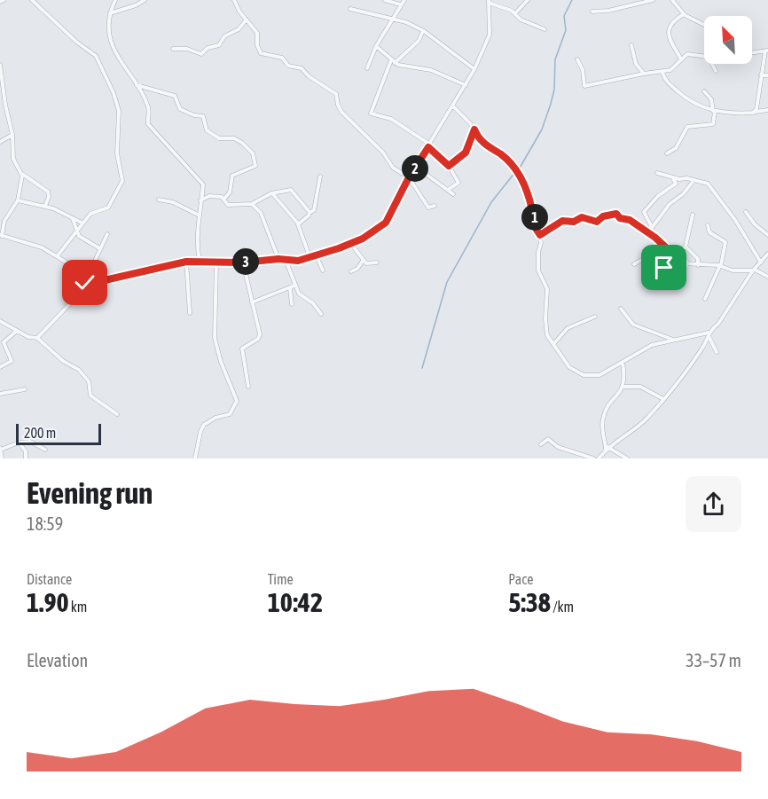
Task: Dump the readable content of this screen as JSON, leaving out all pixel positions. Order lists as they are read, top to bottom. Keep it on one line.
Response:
{"scale_bar":"200 m","north":"top left","page":{"pins":["2","1","3"],"scale":"200 m","heading":["Evening run","18:59"],"stats":[["Distance","1.90 km"],["Time","10:42"],["Pace","5:38 /km"]],"chart":["Elevation","33–57 m"]}}
